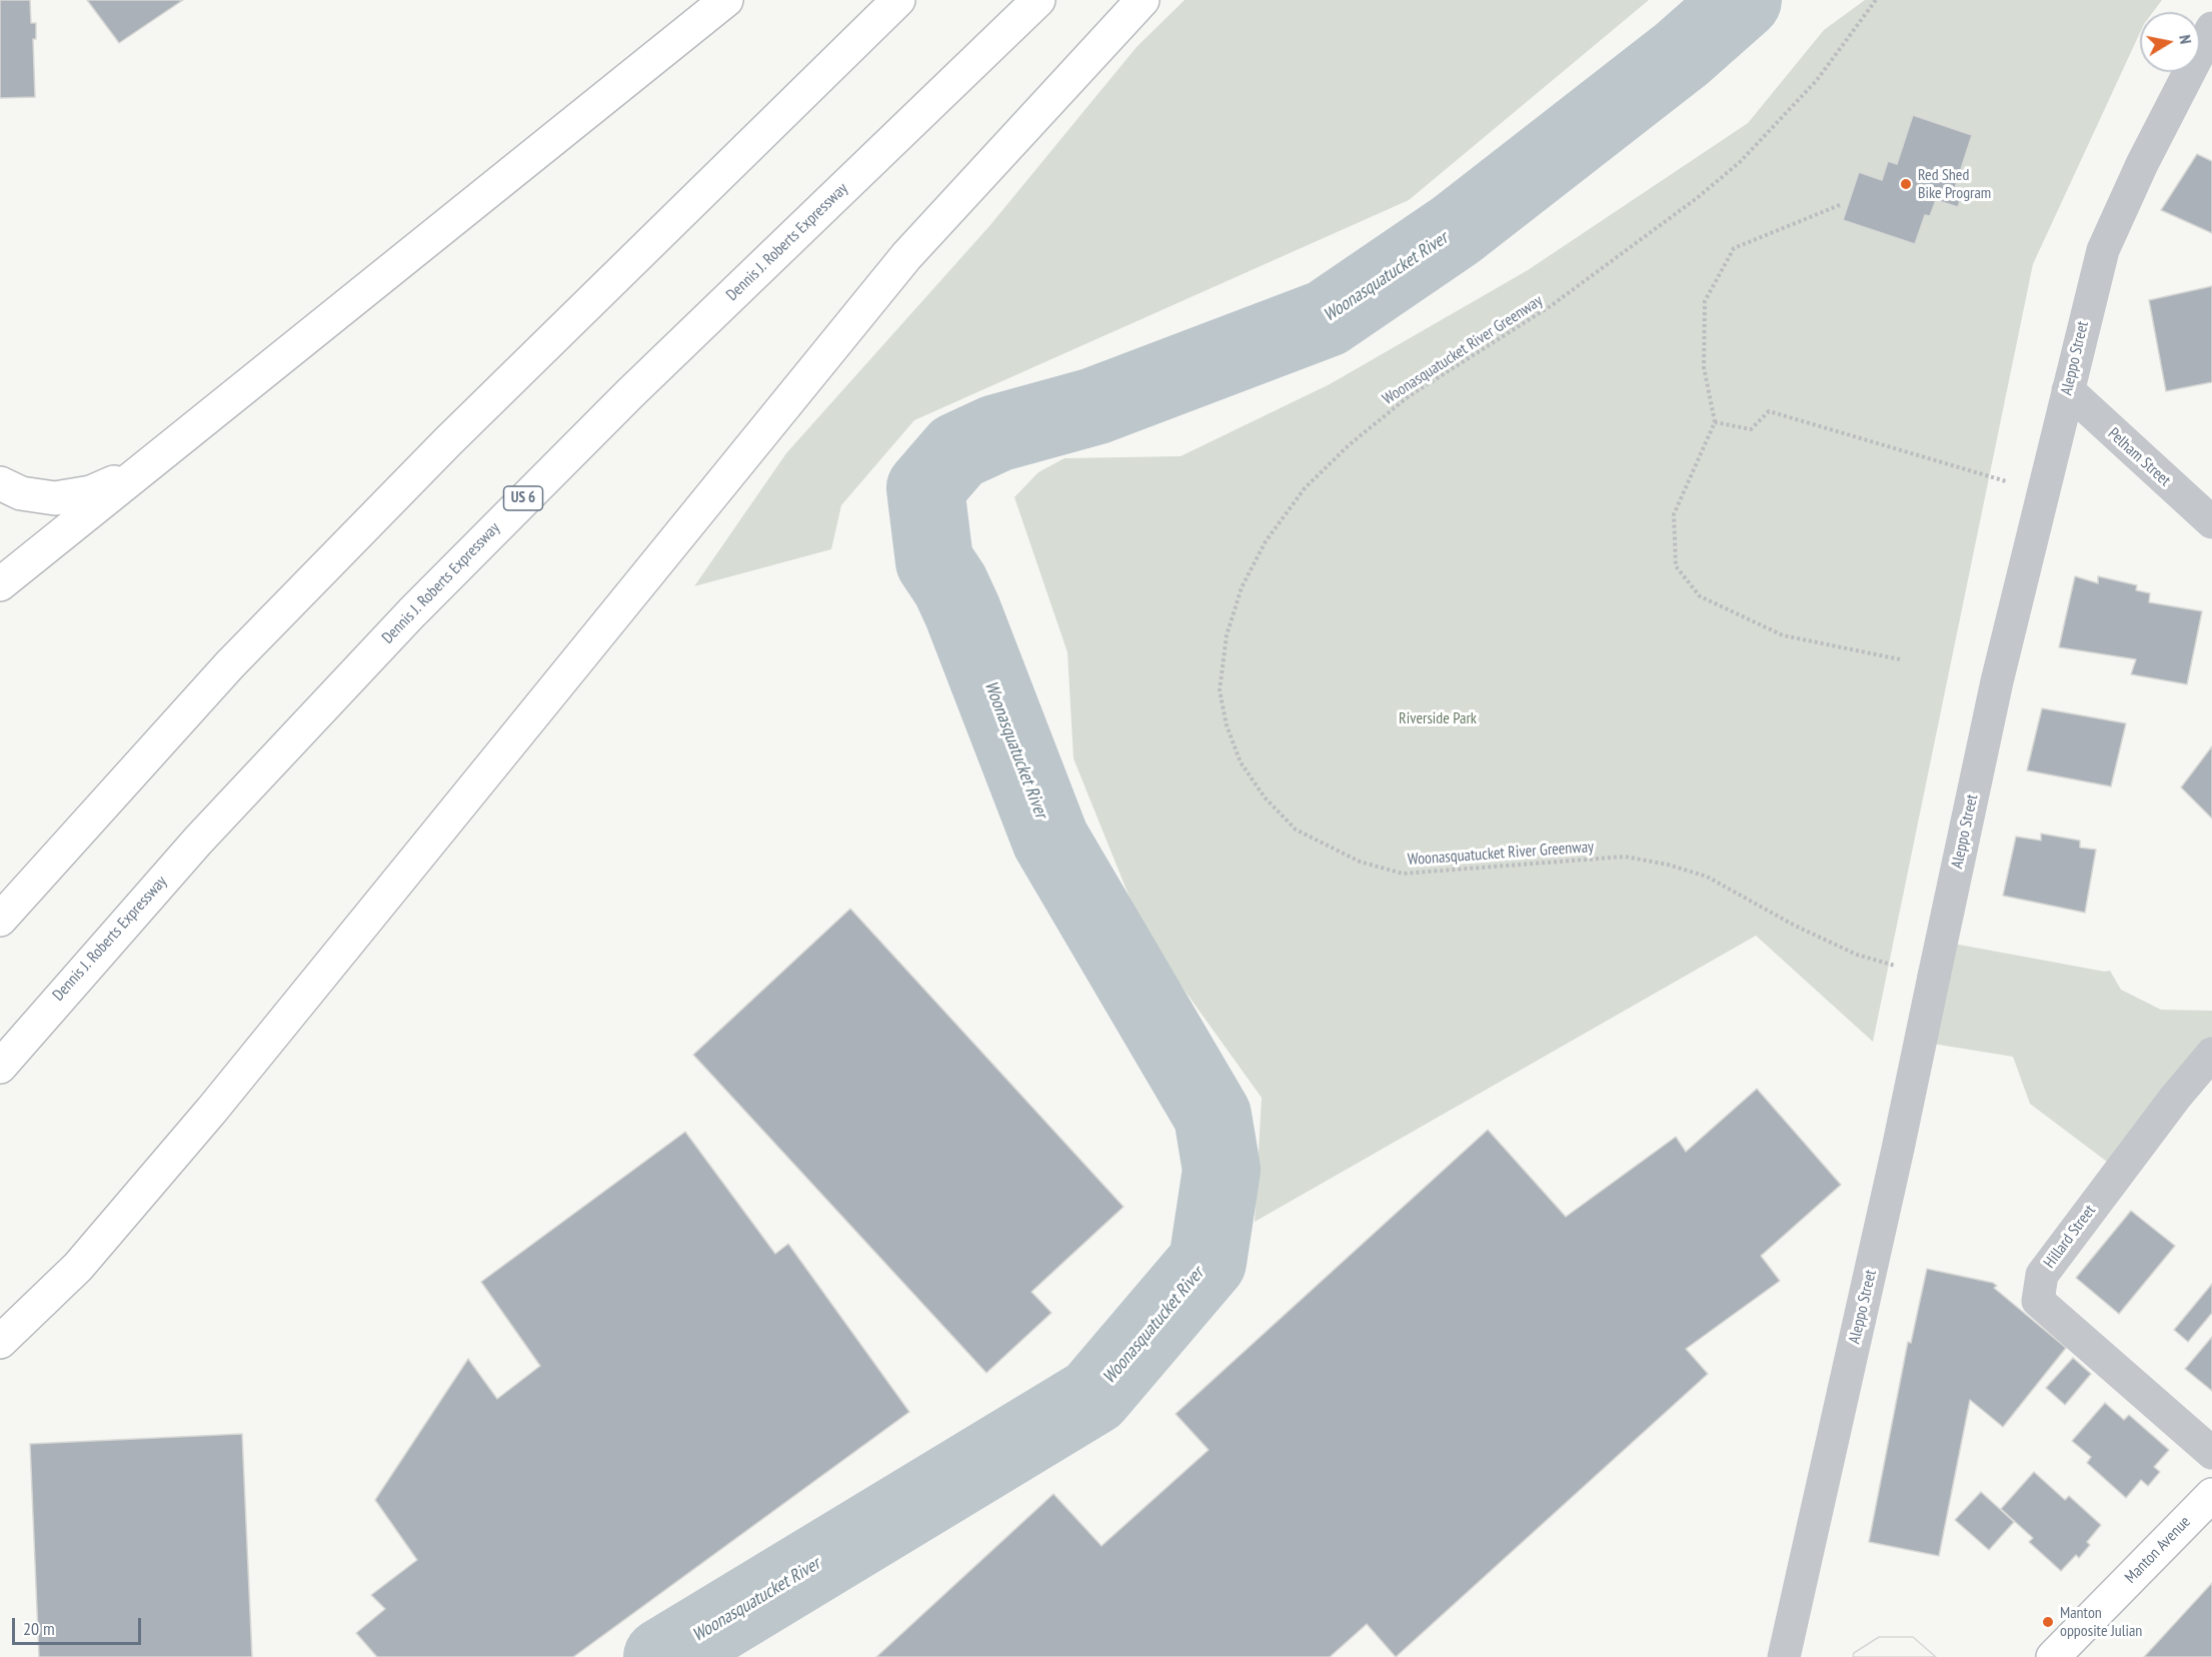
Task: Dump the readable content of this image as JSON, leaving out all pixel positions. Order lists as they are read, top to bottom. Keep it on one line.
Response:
{"streets":{"main road":["Dennis J. Roberts Expressway","US 6","Manton Avenue"],"street":["Aleppo Street","Pelham Street","Hillard Street"],"path":["Woonasquatucket River Greenway"]},"crossings":[["Woonasquatucket River Greenway","Aleppo Street"],["Aleppo Street","Pelham Street"]],"water":["Woonasquatucket River"],"parks":["Riverside Park"],"places":["Red Shed Bike Program","Manton opposite Julian"],"scale_bar":"20 m","north":"right"}
